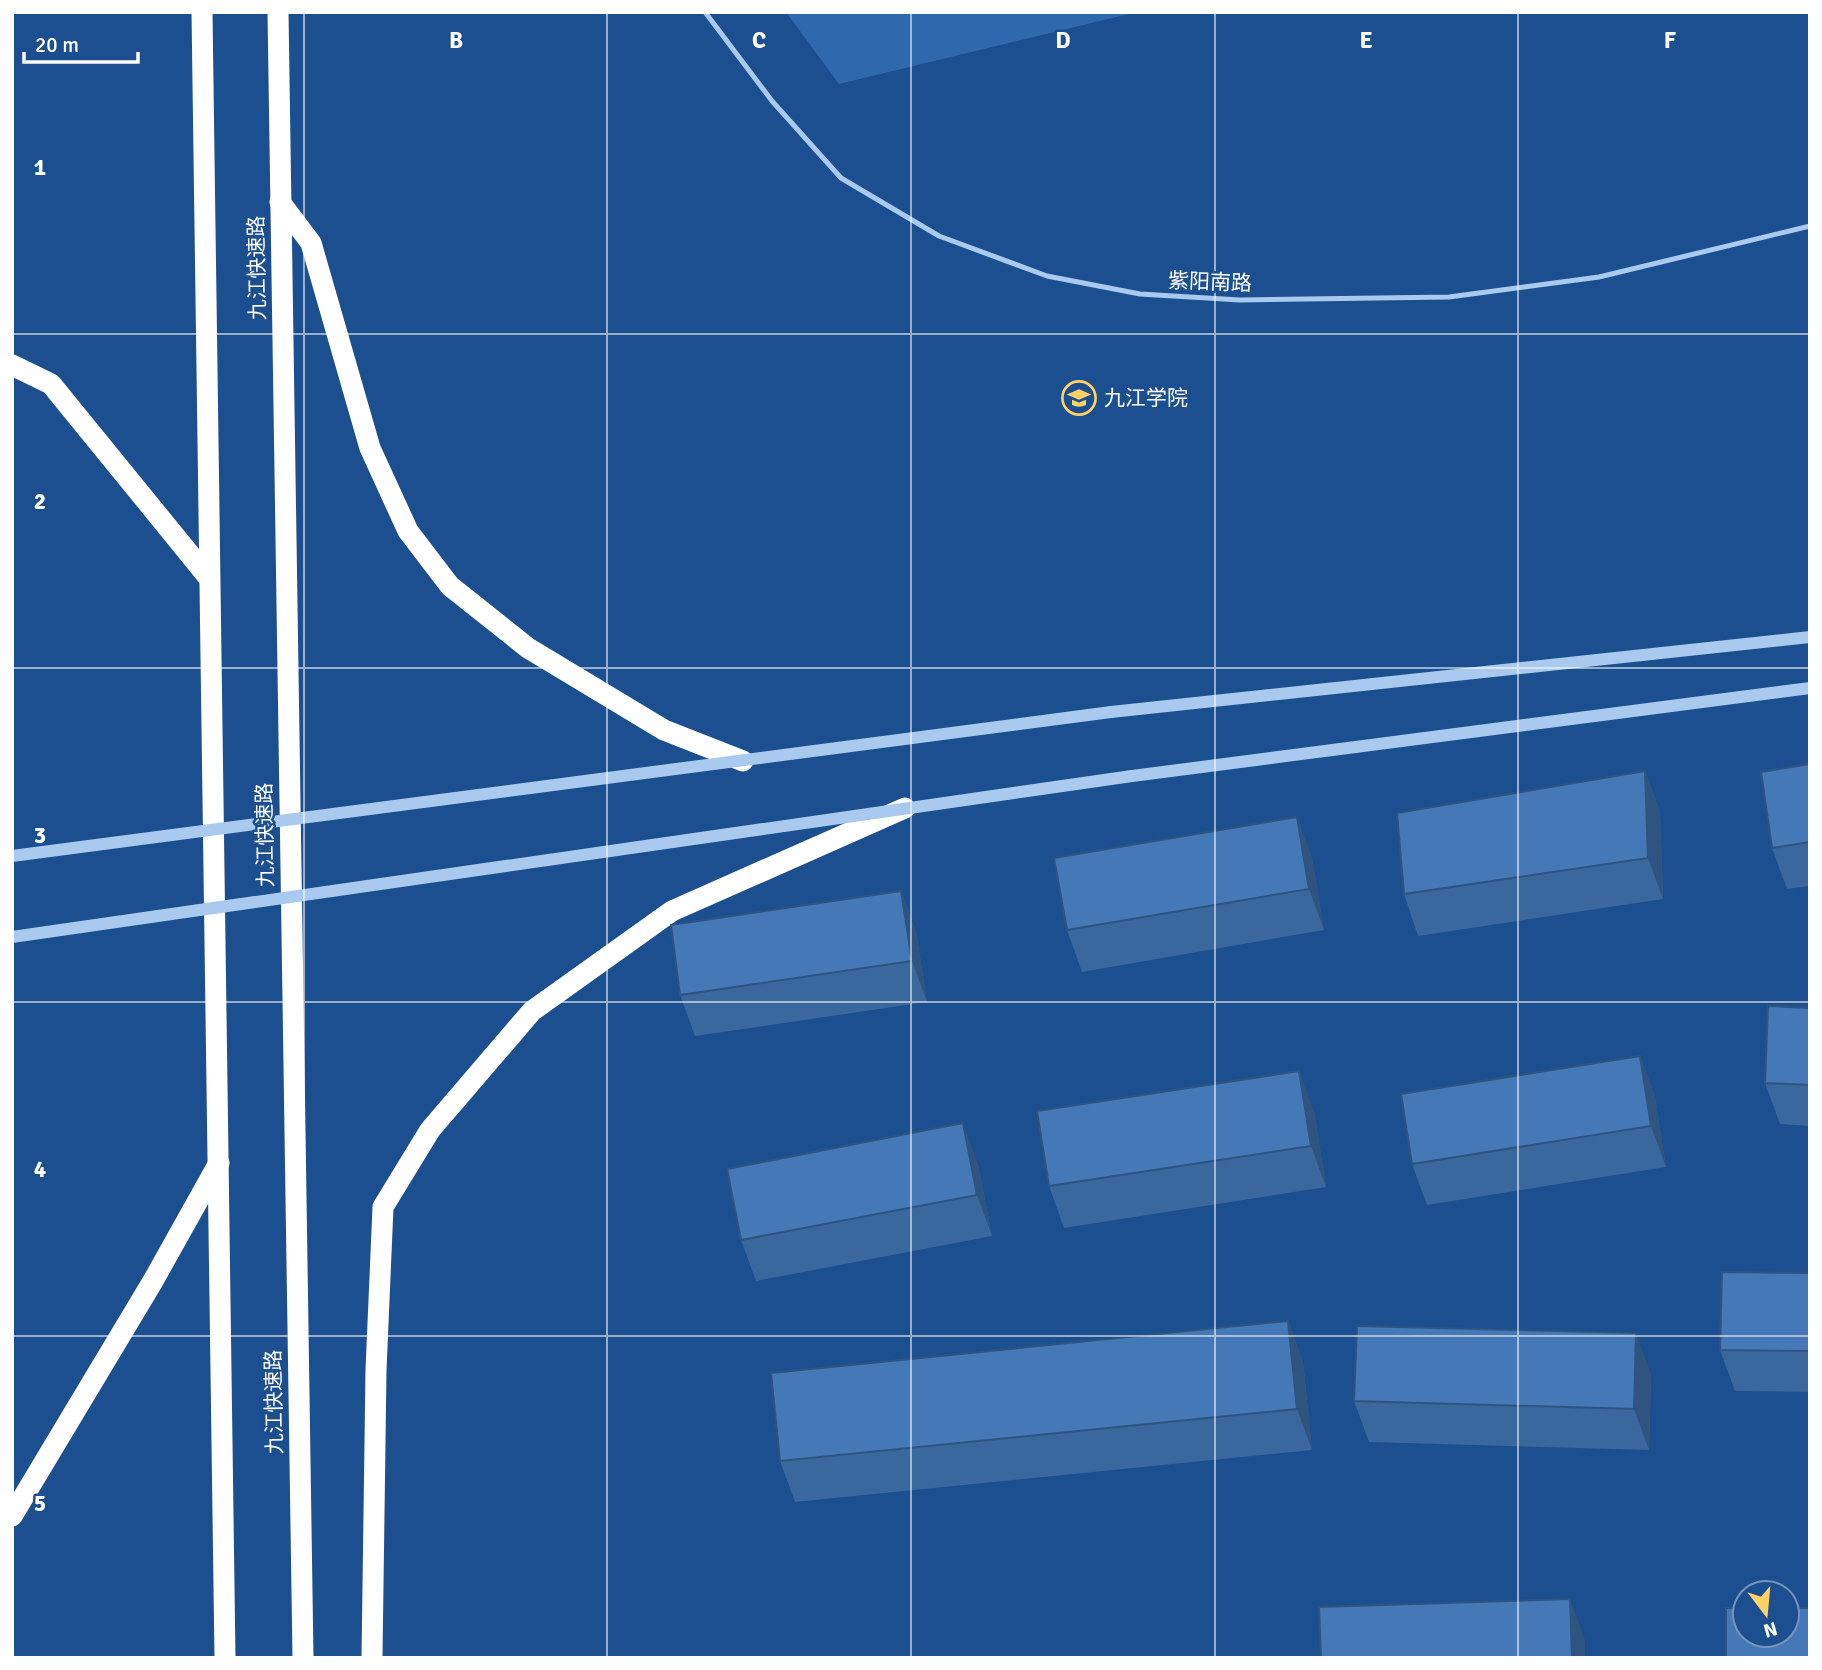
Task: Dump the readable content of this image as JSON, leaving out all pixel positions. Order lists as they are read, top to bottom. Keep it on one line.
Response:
{"streets":{"highway":["九江快速路"],"lane":["紫阳南路"]},"places":{"school or university":["九江学院"]},"scale_bar":"20 m","north":"bottom","grid":{"columns":["B","C","D","E","F"],"rows":["1","2","3","4","5"]}}
